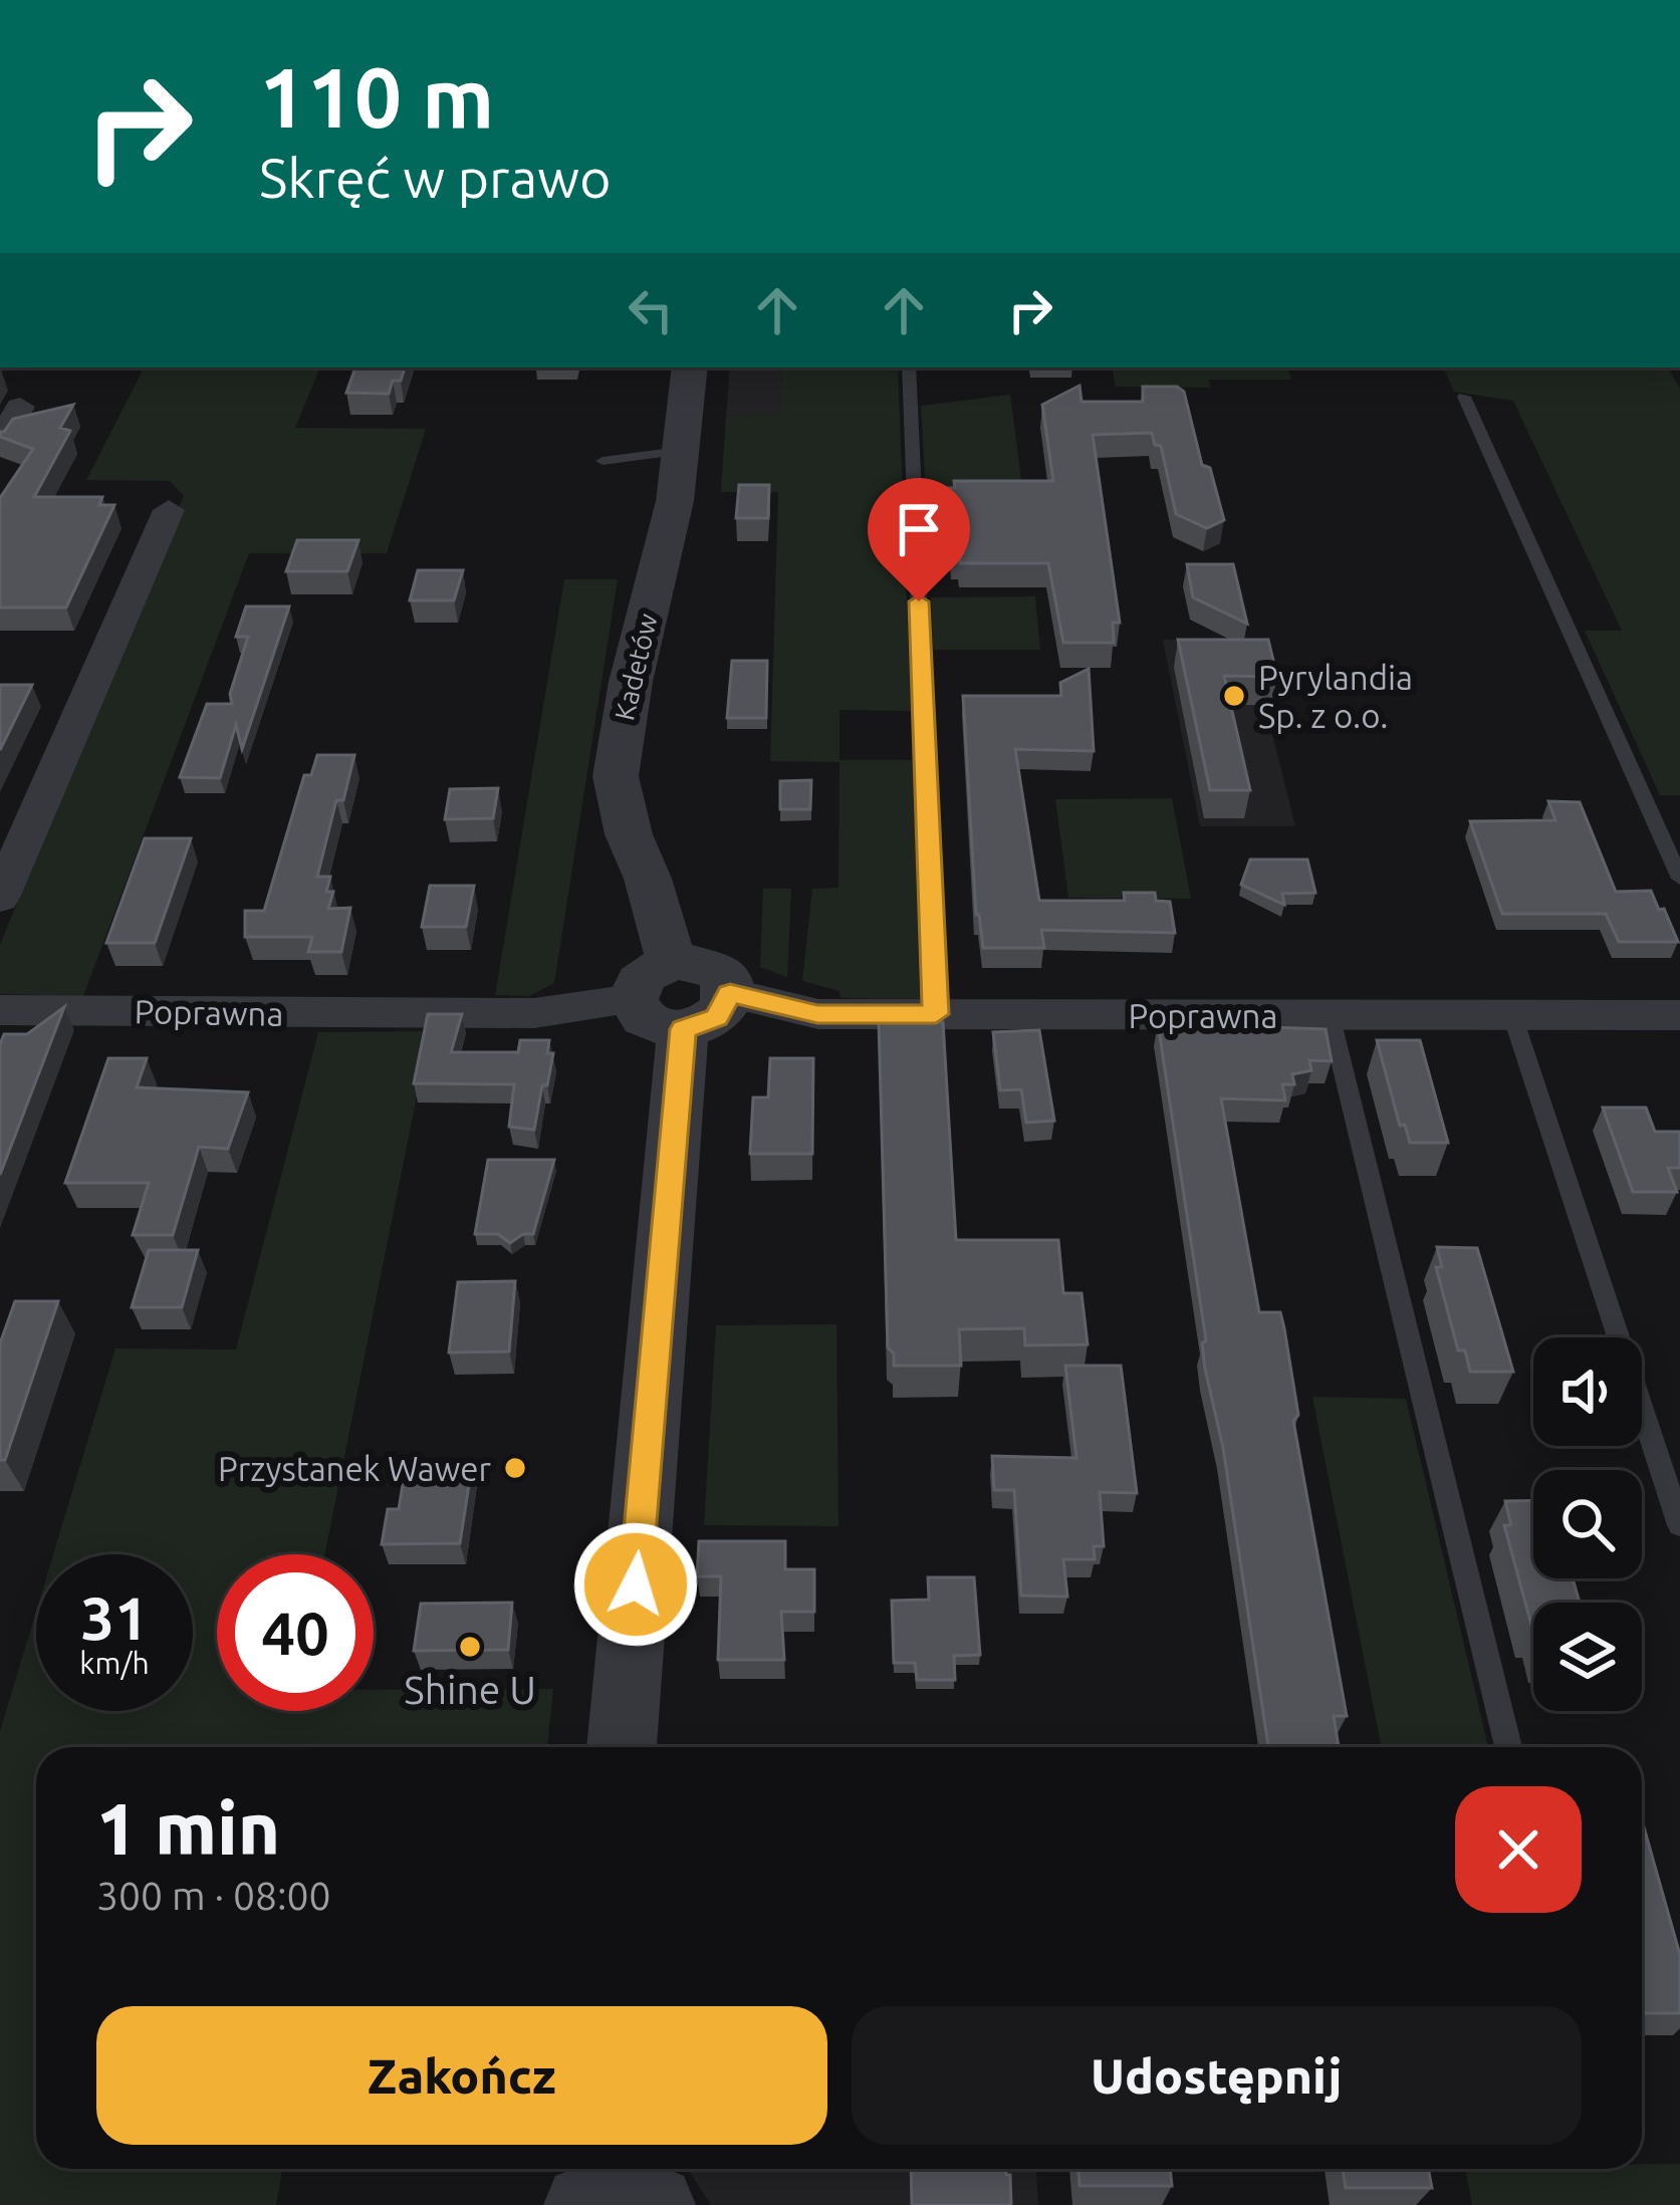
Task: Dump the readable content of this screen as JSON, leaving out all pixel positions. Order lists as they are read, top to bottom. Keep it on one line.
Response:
{"streets":{"street":["Kadetów","Poprawna"]},"crossings":[["Kadetów","Poprawna"]],"places":["Pyrylandia Sp. z o.o.","Przystanek Wawer","Shine U"],"page":{"turn":["110 m","Skręć w prawo"],"speed":"31 km/h","limit":"40","heading":["1 min","300 m · 08:00"],"buttons":["Zakończ","Udostępnij"]}}
